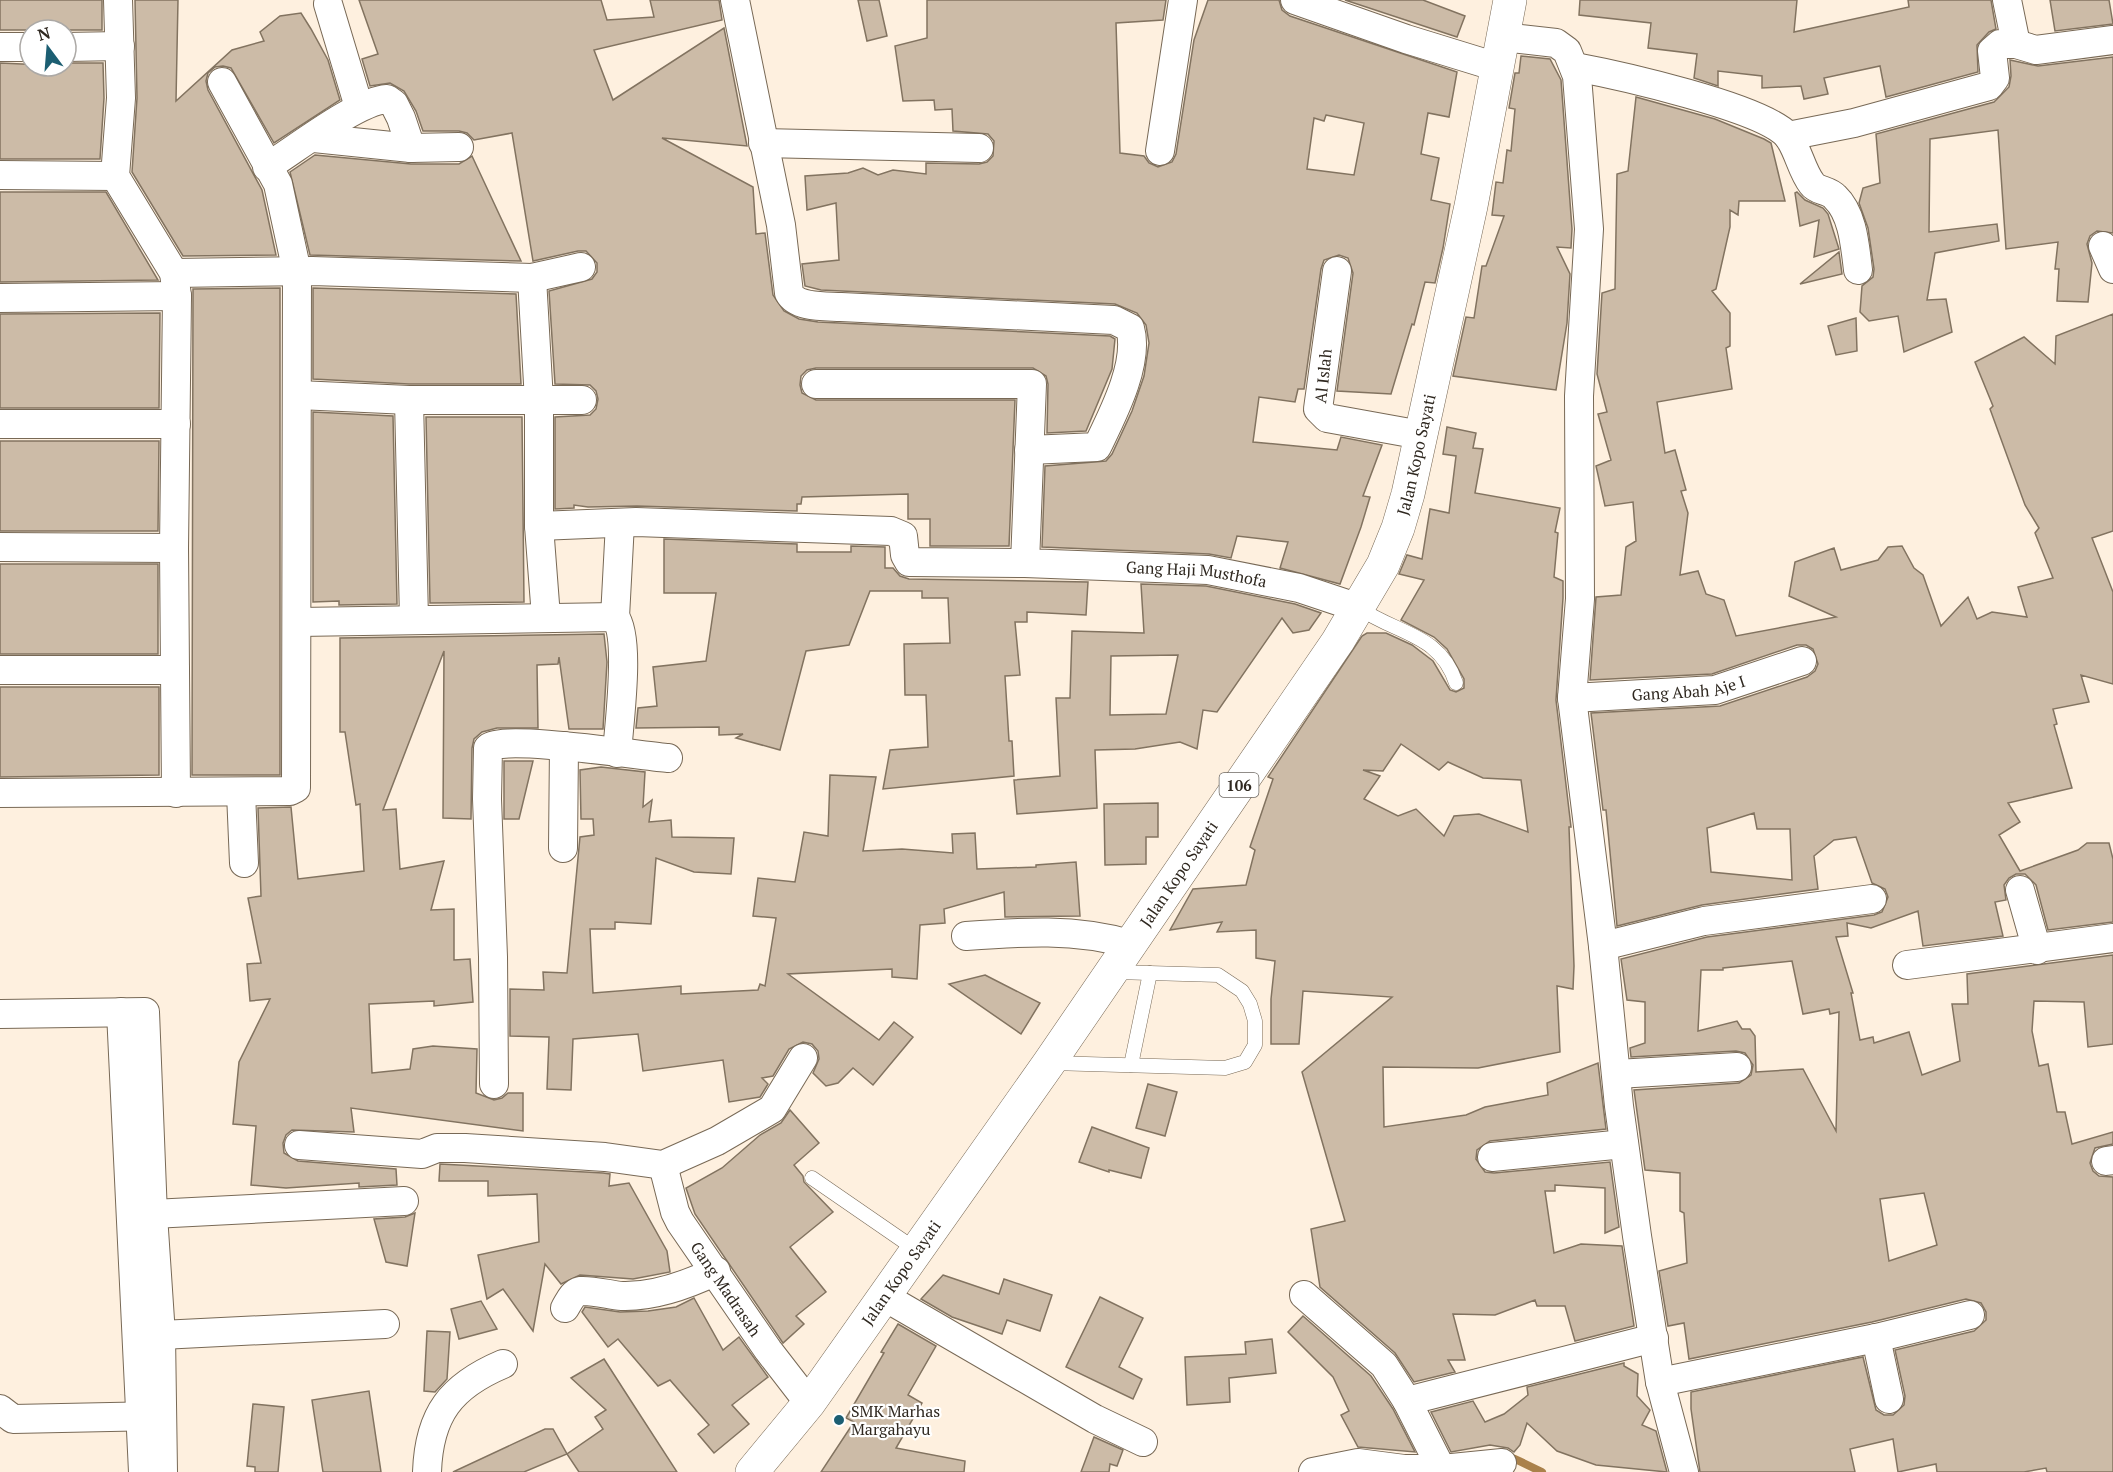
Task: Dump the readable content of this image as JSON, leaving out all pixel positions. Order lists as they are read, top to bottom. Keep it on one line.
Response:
{"streets":{"main road":["Jalan Kopo Sayati","106"],"street":["Al Islah","Gang Haji Musthofa","Gang Abah Aje I","Gang Madrasah"]},"crossings":[["Al Islah","Jalan Kopo Sayati"],["Jalan Kopo Sayati","Gang Haji Musthofa"],["Jalan Kopo Sayati","Gang Madrasah"]],"places":["SMK Marhas Margahayu"],"north":"top"}
